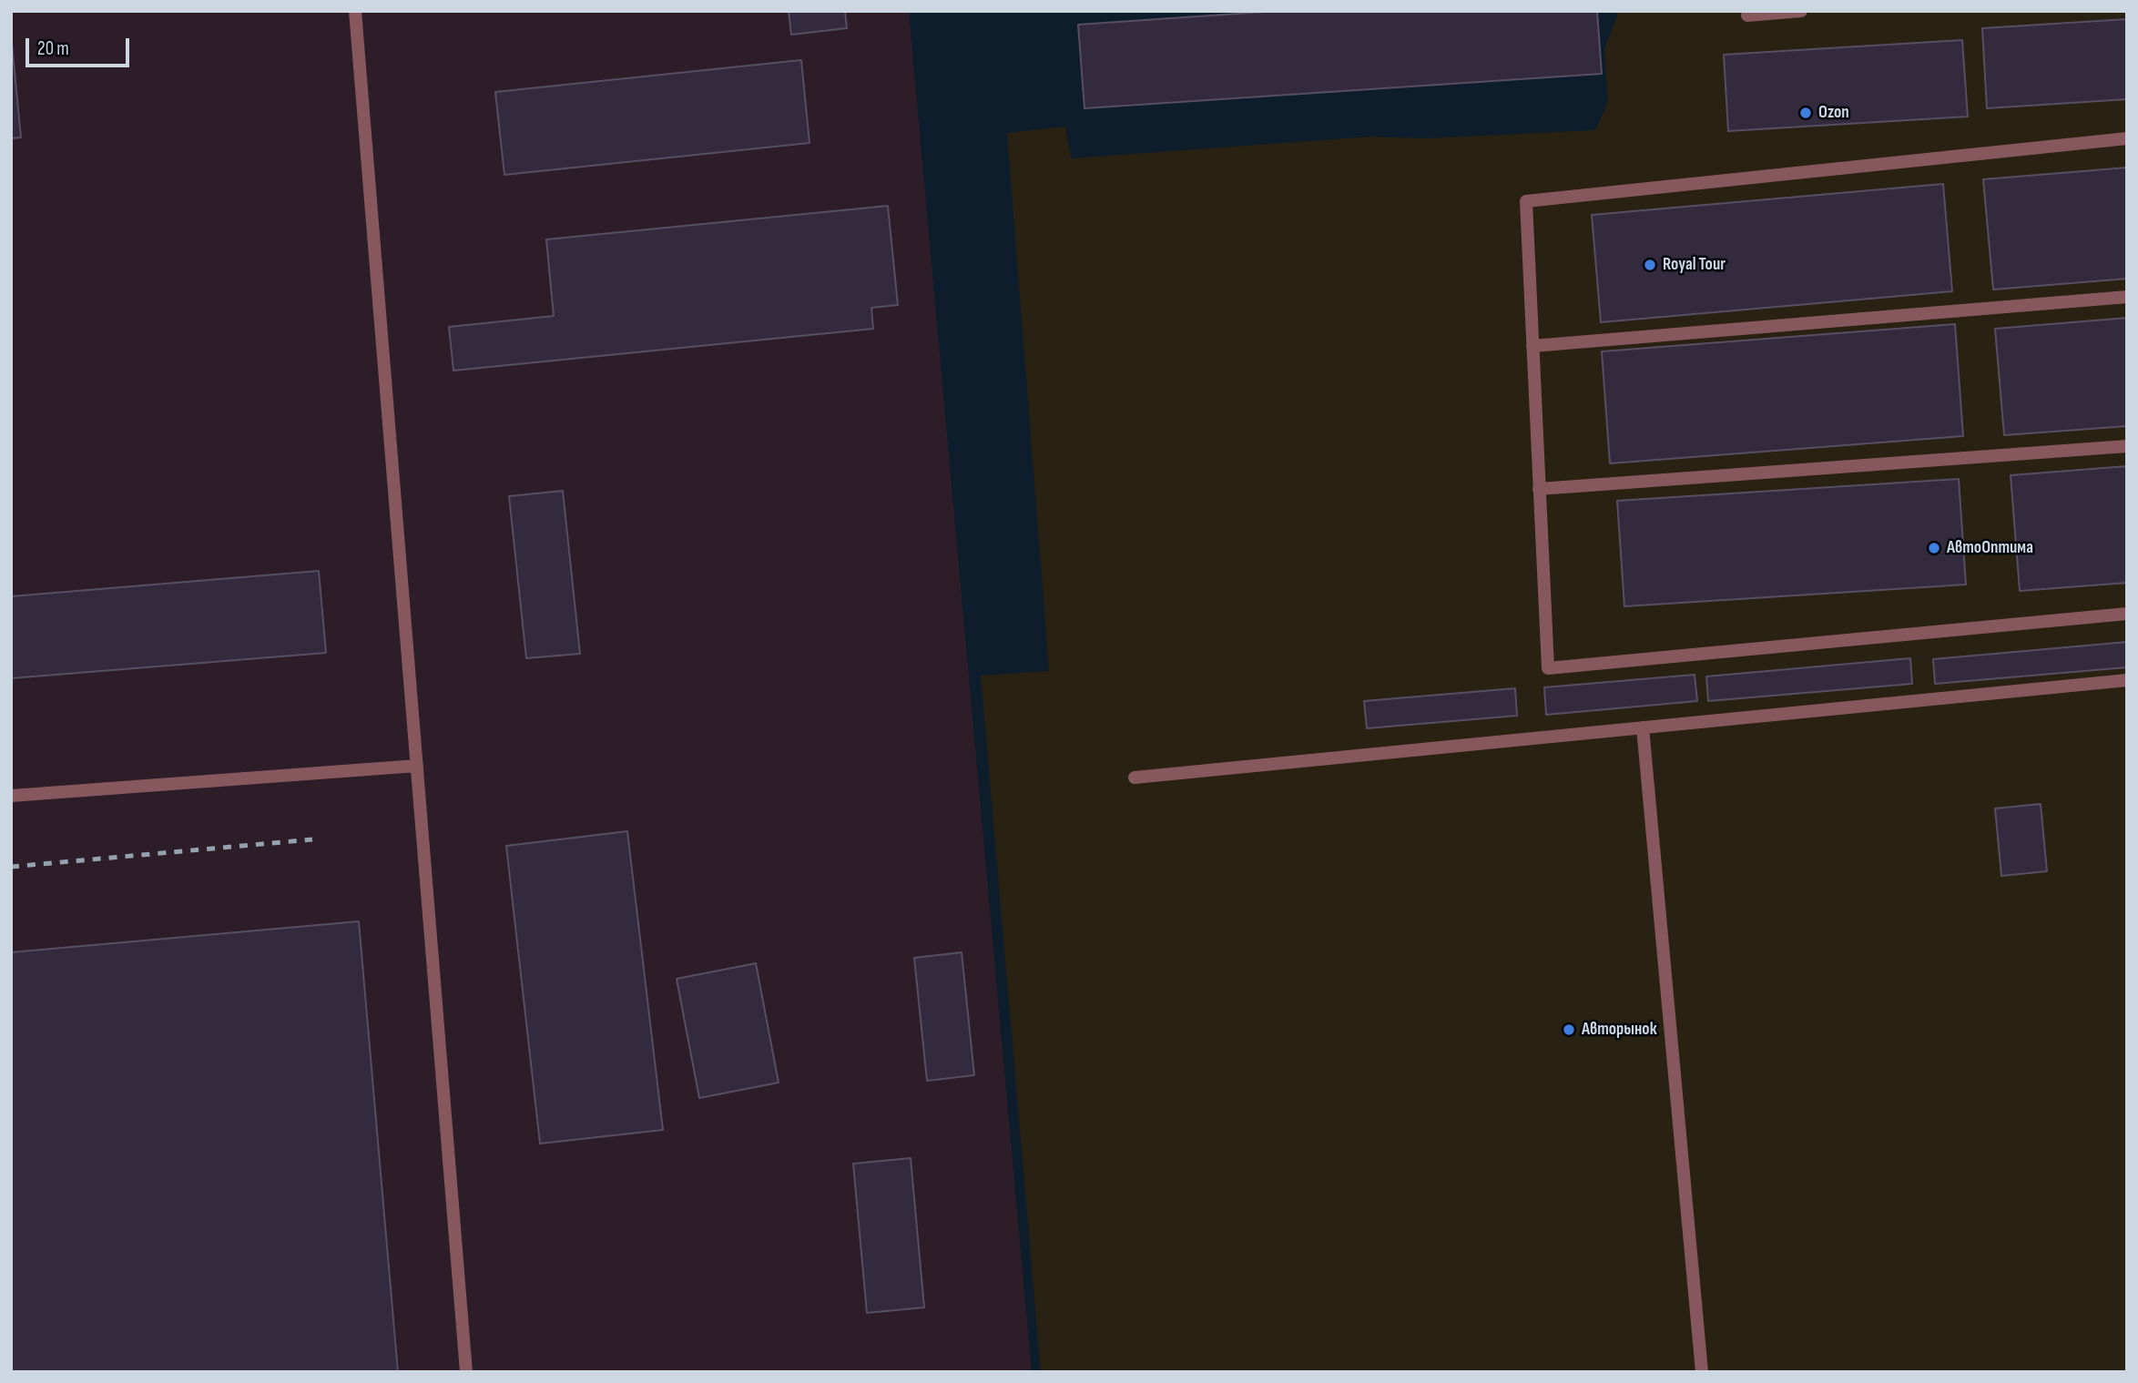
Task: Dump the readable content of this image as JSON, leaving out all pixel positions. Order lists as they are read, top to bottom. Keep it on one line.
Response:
{"places":["Ozon","Royal Tour","АвтоОптима","Авторынок"],"scale_bar":"20 m"}
